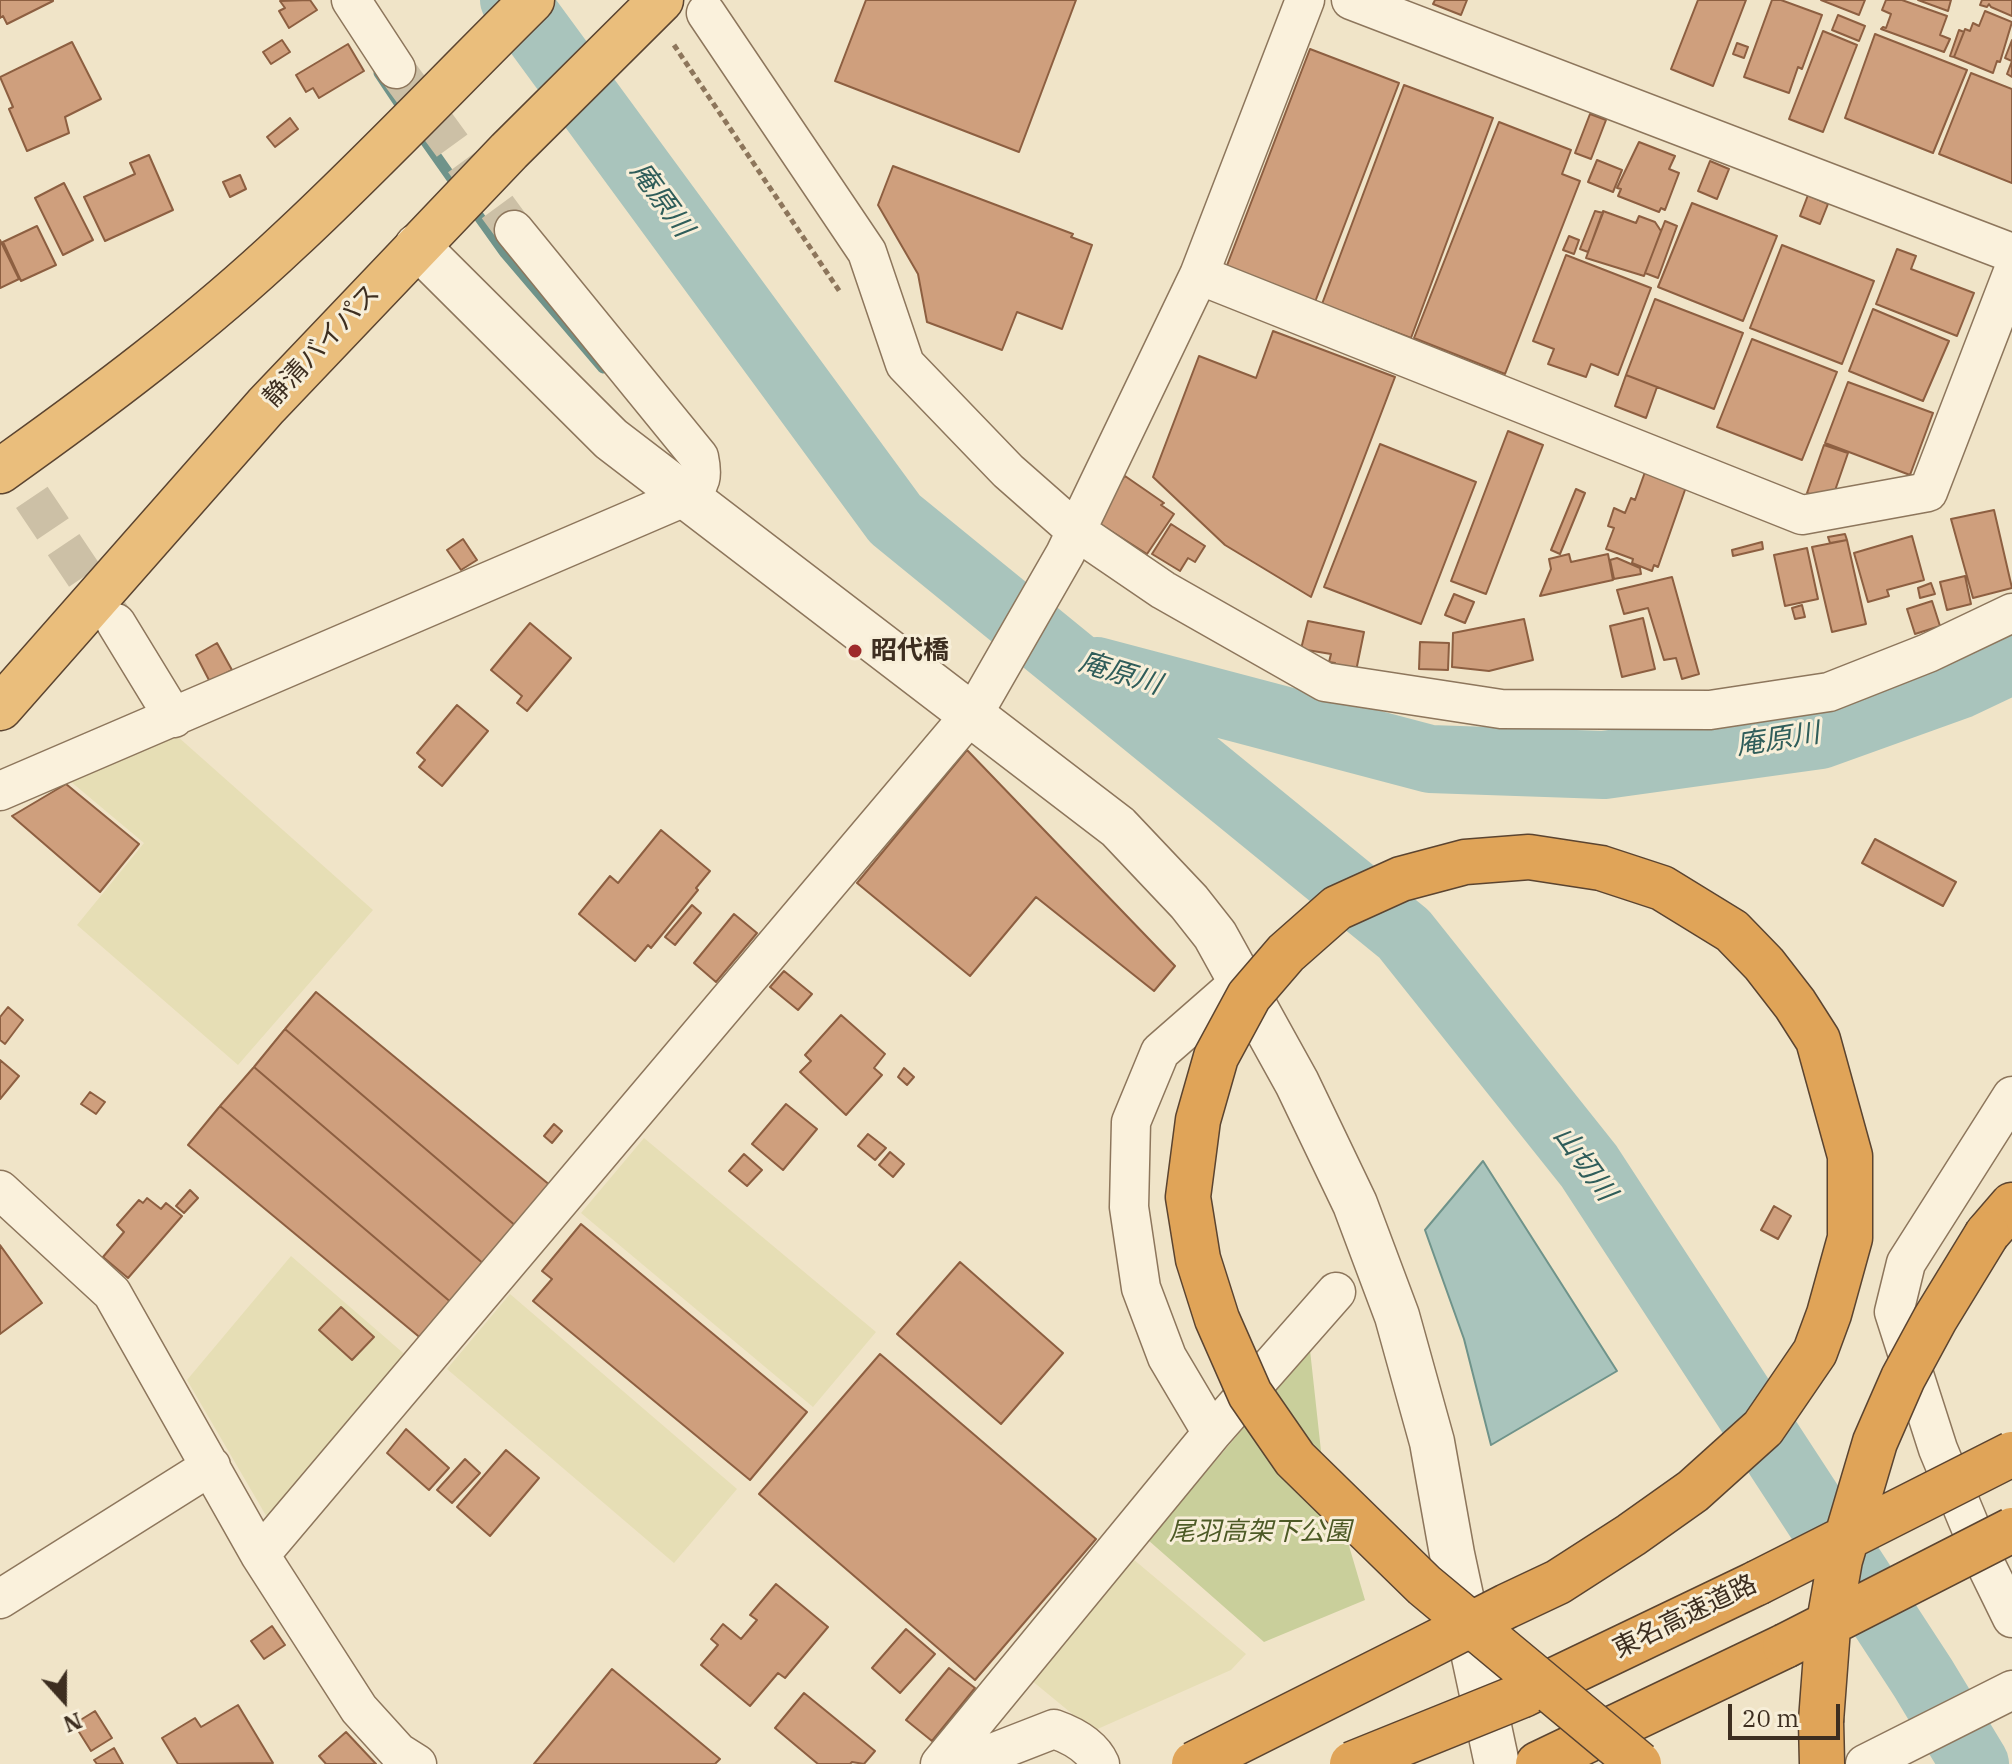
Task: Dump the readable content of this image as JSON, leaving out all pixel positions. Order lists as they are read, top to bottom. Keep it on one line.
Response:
{"streets":{"highway":["静清バイパス","東名高速道路"]},"water":["庵原川","山切川"],"parks":["尾羽高架下公園"],"places":["昭代橋"],"scale_bar":"20 m","north":"bottom"}
